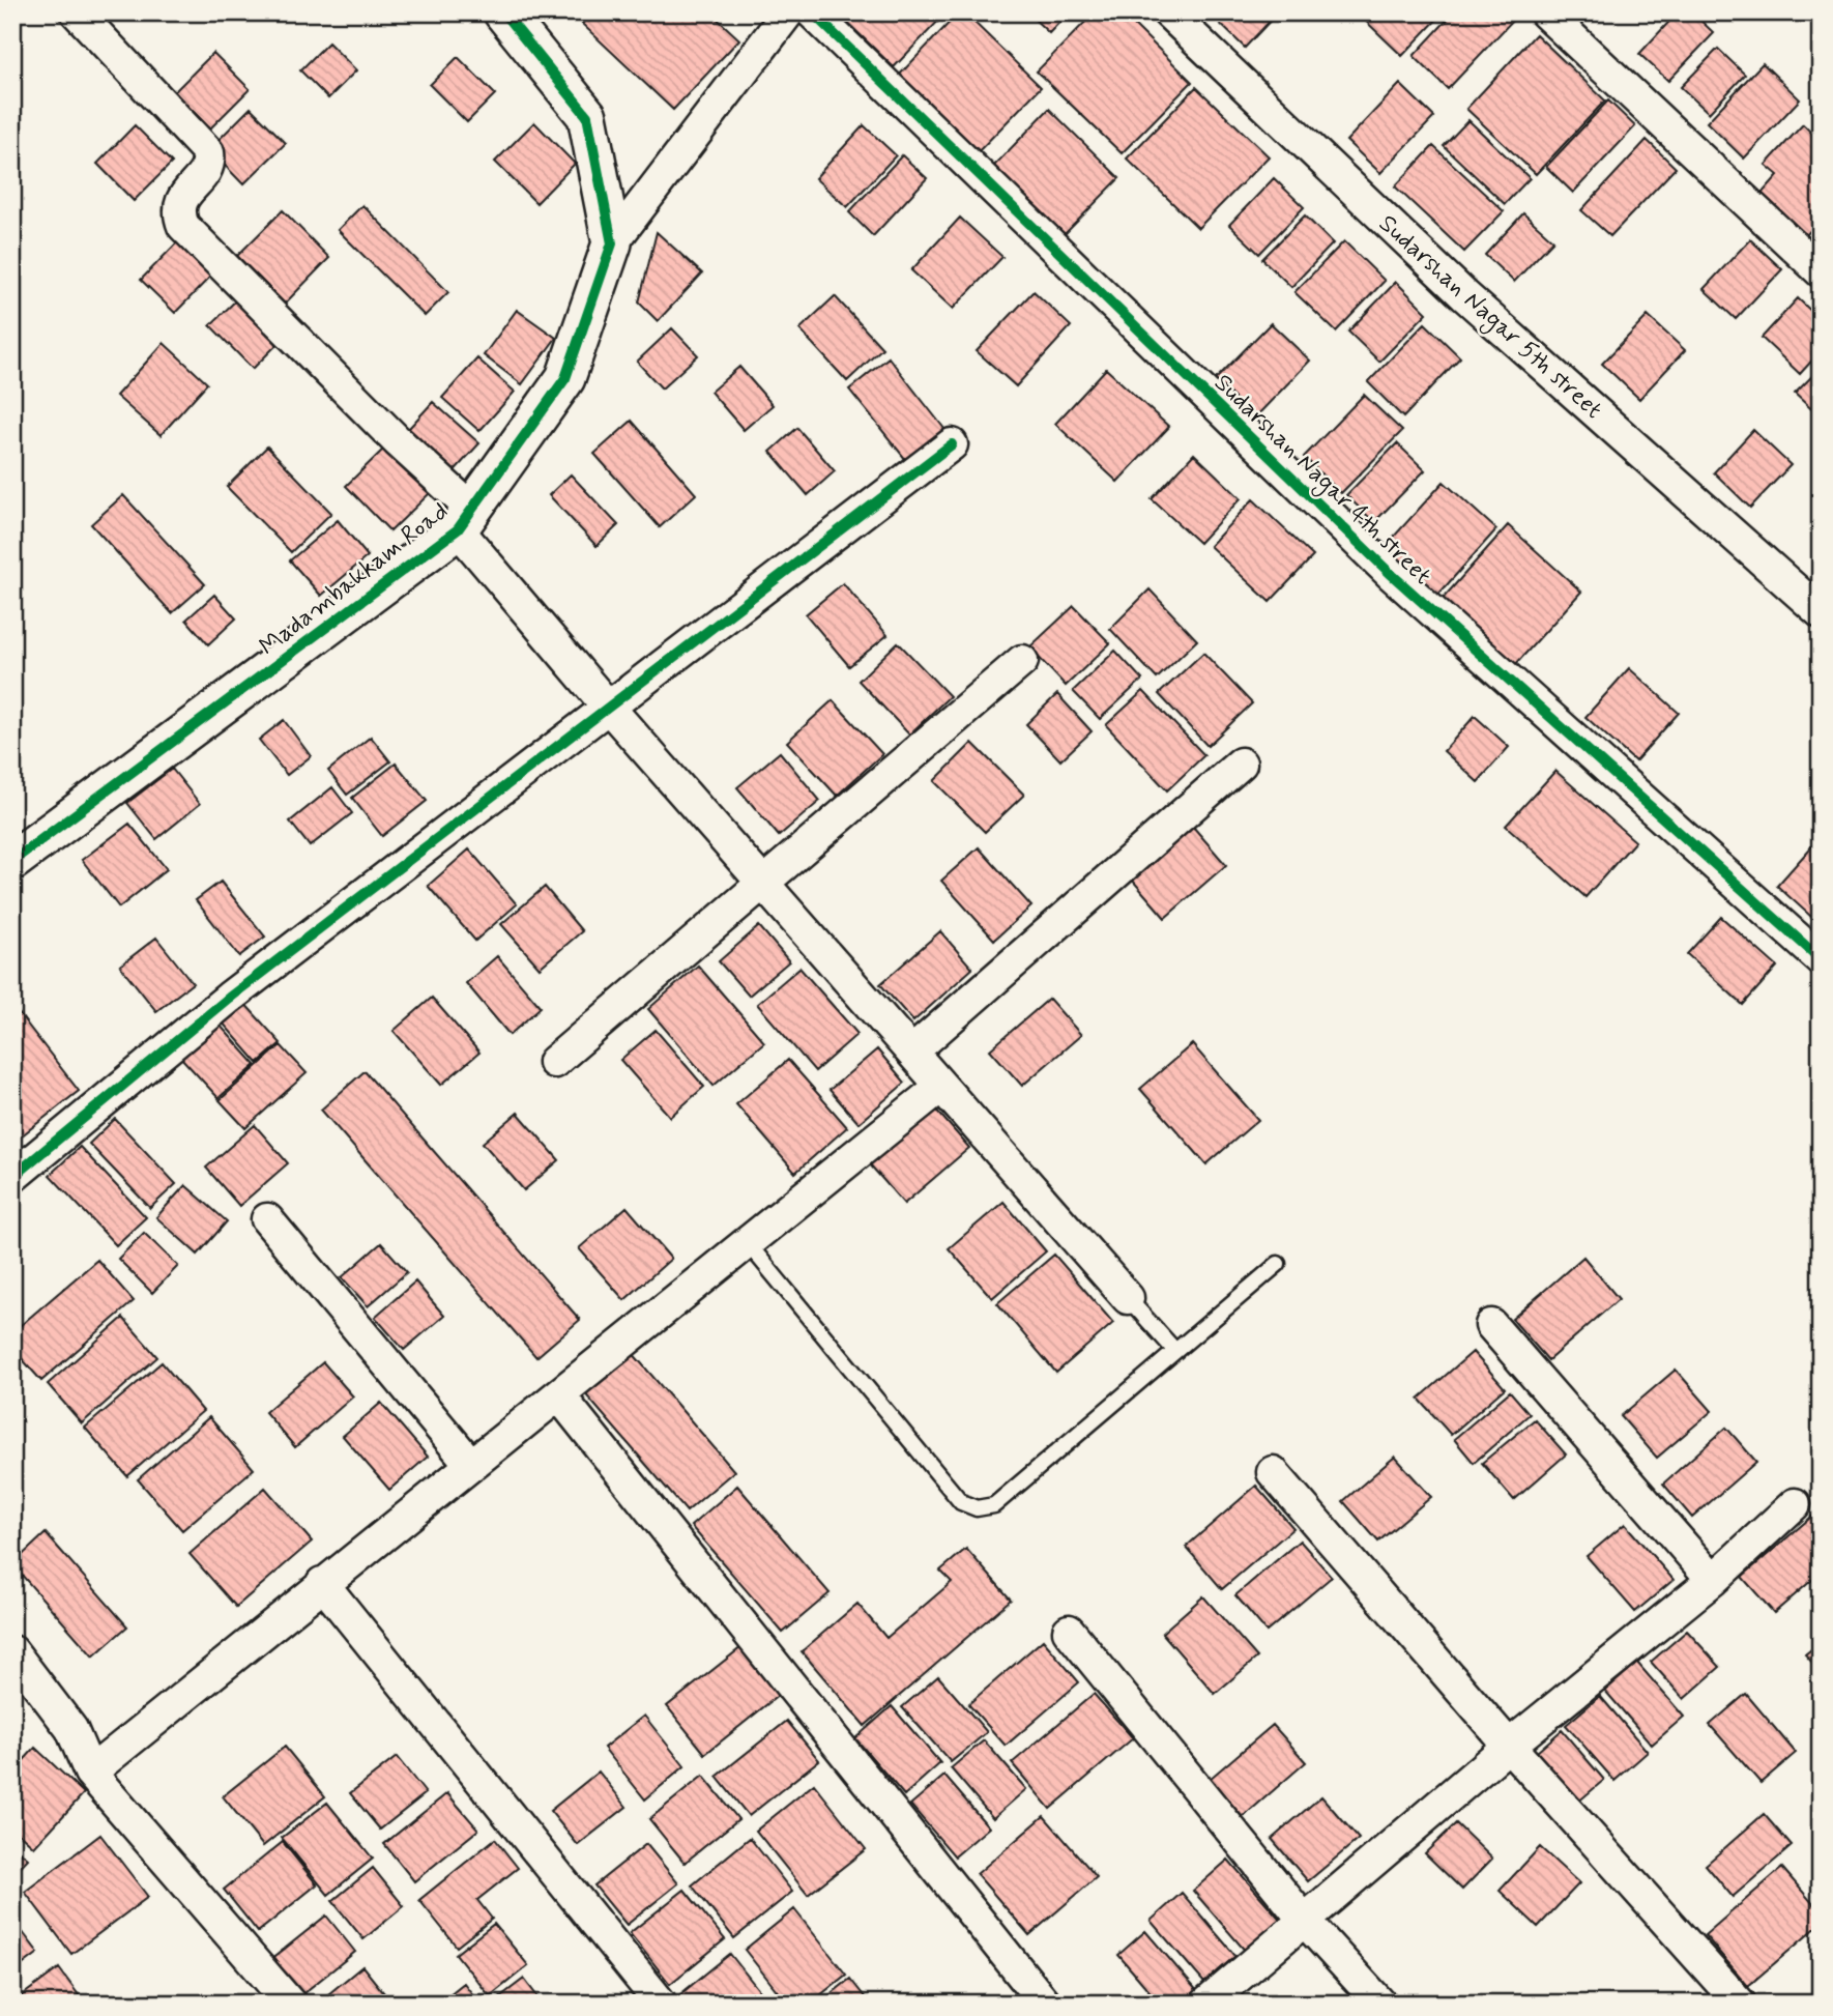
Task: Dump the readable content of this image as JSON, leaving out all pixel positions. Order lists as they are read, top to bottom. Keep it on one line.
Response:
{"streets":{"street":["Sudarshan Nagar 5th street","Sudarshan Nagar 4th street","Madambakkam Road"]}}
